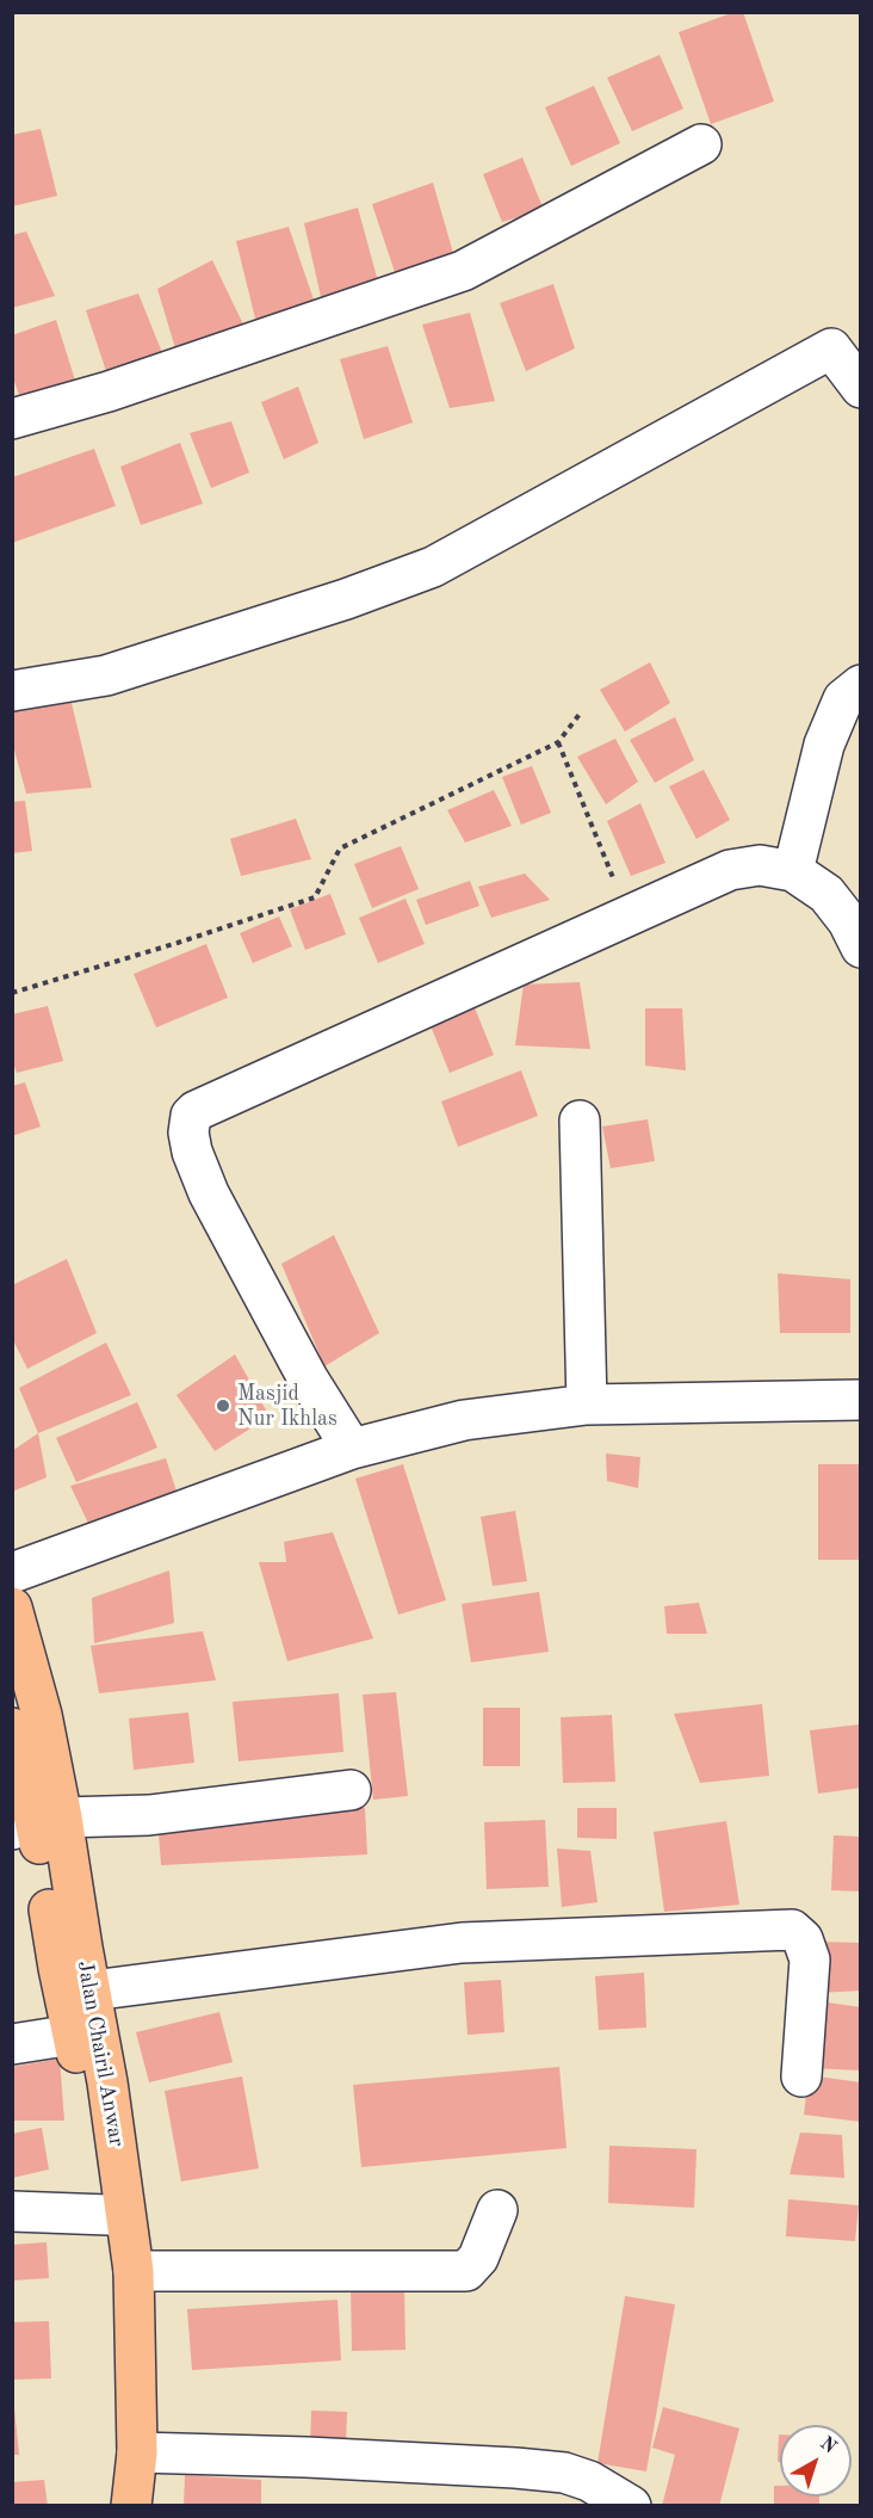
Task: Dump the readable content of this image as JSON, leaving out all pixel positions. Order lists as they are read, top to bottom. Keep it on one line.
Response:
{"streets":{"main road":["Jalan Chairil Anwar"]},"places":["Masjid Nur Ikhlas"],"north":"top right"}
